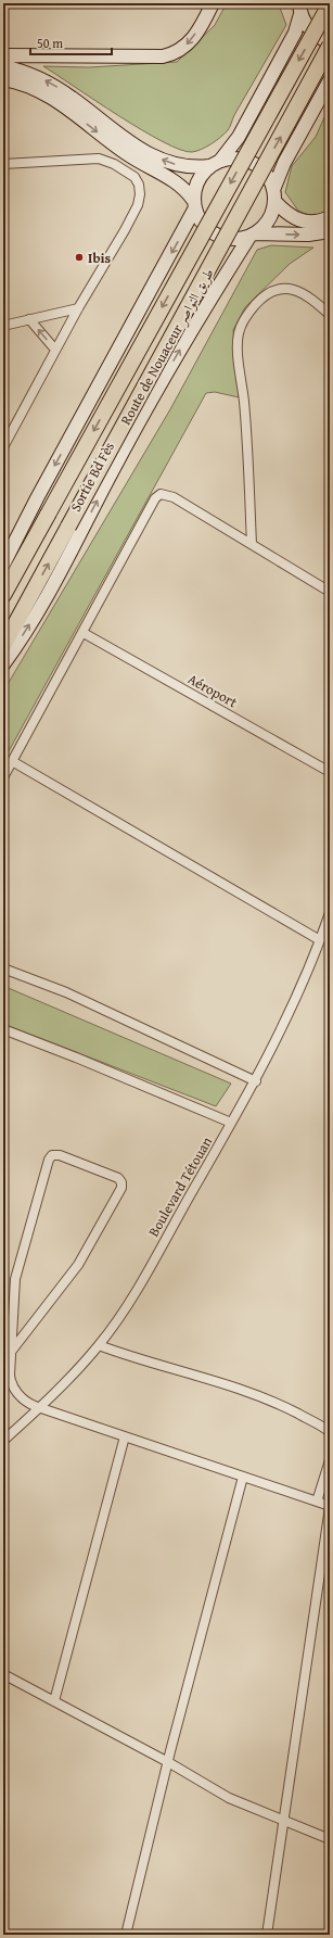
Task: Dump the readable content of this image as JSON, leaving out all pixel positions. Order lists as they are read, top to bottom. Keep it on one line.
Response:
{"streets":{"highway":["Route de Nouaceur طريق النواصر"],"main road":["Sortie Bd Fès"],"street":["Aéroport","Boulevard Tétouan"]},"places":["Ibis"],"scale_bar":"50 m"}
